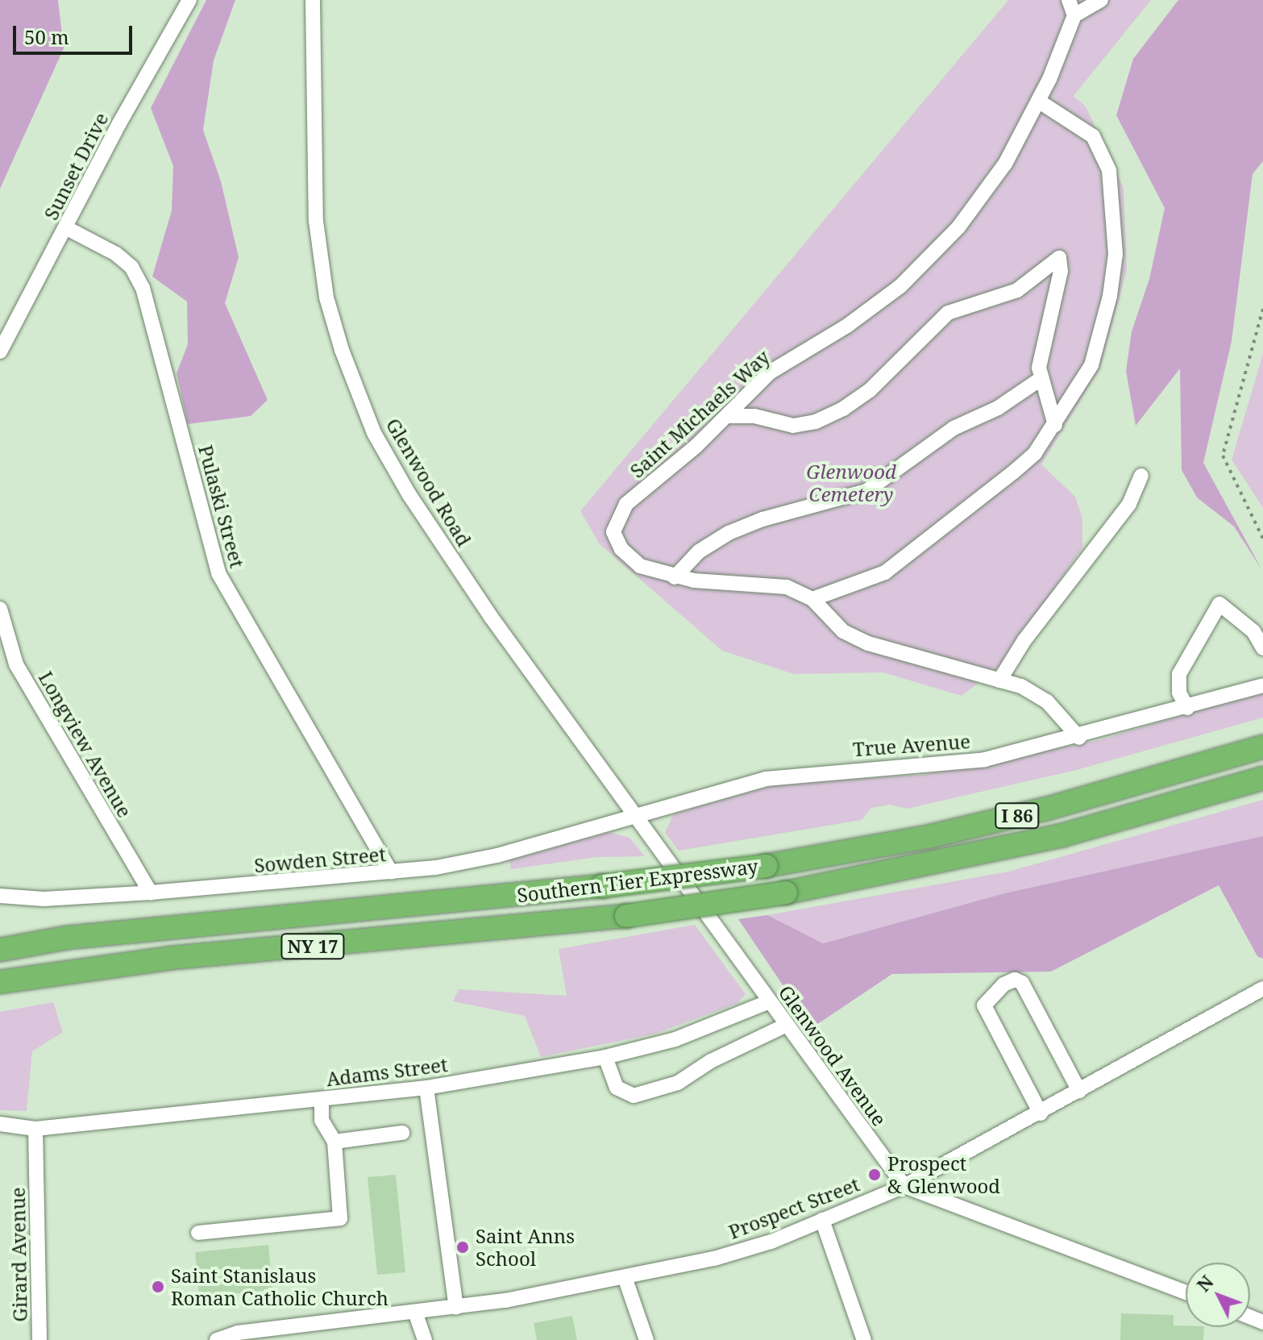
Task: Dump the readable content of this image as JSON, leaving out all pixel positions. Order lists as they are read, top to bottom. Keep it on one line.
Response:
{"streets":{"highway":["I 86","Southern Tier Expressway","NY 17"],"street":["Sunset Drive","Saint Michaels Way","Glenwood Road","Pulaski Street","Longview Avenue","True Avenue","Sowden Street","Glenwood Avenue","Adams Street","Prospect Street","Girard Avenue"]},"crossings":[["Sunset Drive","Pulaski Street"],["Saint Michaels Way","True Avenue"],["Glenwood Road","True Avenue"],["Glenwood Road","Sowden Street"],["Glenwood Road","Glenwood Avenue"],["Pulaski Street","Sowden Street"],["Longview Avenue","Sowden Street"],["True Avenue","Sowden Street"],["True Avenue","Glenwood Avenue"],["Sowden Street","Glenwood Avenue"],["Glenwood Avenue","Adams Street"],["Glenwood Avenue","Prospect Street"],["Adams Street","Girard Avenue"]],"parks":["Glenwood Cemetery"],"places":["Prospect & Glenwood","Saint Anns School","Saint Stanislaus Roman Catholic Church"],"scale_bar":"50 m","north":"top left"}
